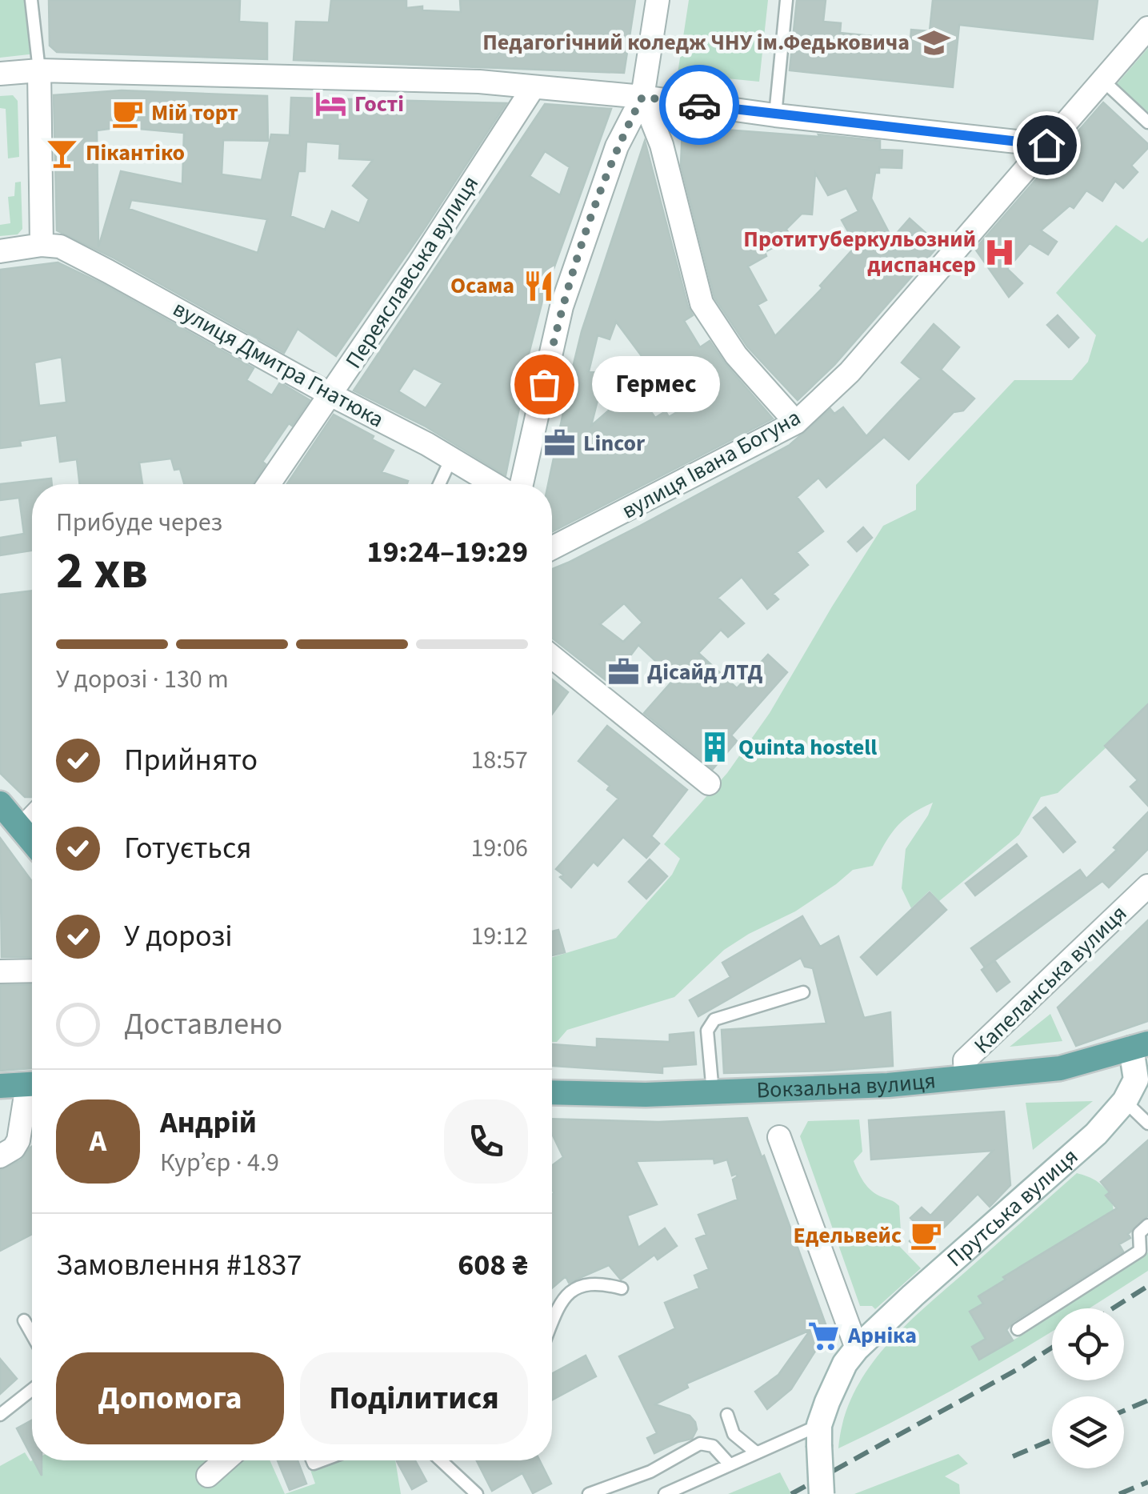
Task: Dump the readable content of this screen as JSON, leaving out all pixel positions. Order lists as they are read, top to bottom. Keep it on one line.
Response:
{"streets":{"main road":["Вокзальна вулиця"],"street":["Переяславська вулиця","вулиця Дмитра Гнатюка","вулиця Івана Богуна","Капеланська вулиця","Прутська вулиця"]},"crossings":[["Переяславська вулиця","вулиця Дмитра Гнатюка"],["Капеланська вулиця","Вокзальна вулиця"],["Вокзальна вулиця","Прутська вулиця"]],"places":{"school or university":["Педагогічний коледж ЧНУ ім.Федьковича"],"hotel":["Гості"],"cafe":["Мій торт","Едельвейс"],"bar":["Пікантіко"],"hospital":["Протитуберкульозний диспансер"],"restaurant":["Осама"],"other":["Гермес"],"office":["Lincor","Дісайд ЛТД"],"building":["Quinta hostell"],"supermarket":["Арніка"]},"page":{"bubble":"Гермес","heading":["2 хв","Прибуде через","19:24–19:29"],"panel":["Андрій","Кур’єр · 4.9","Замовлення #1837","608 ₴"],"bar":"У дорозі · 130 m","list":[["Прийнято","18:57"],["Готується","19:06"],["У дорозі","19:12"],"Доставлено"],"round":"А","buttons":["Допомога","Поділитися"]}}
